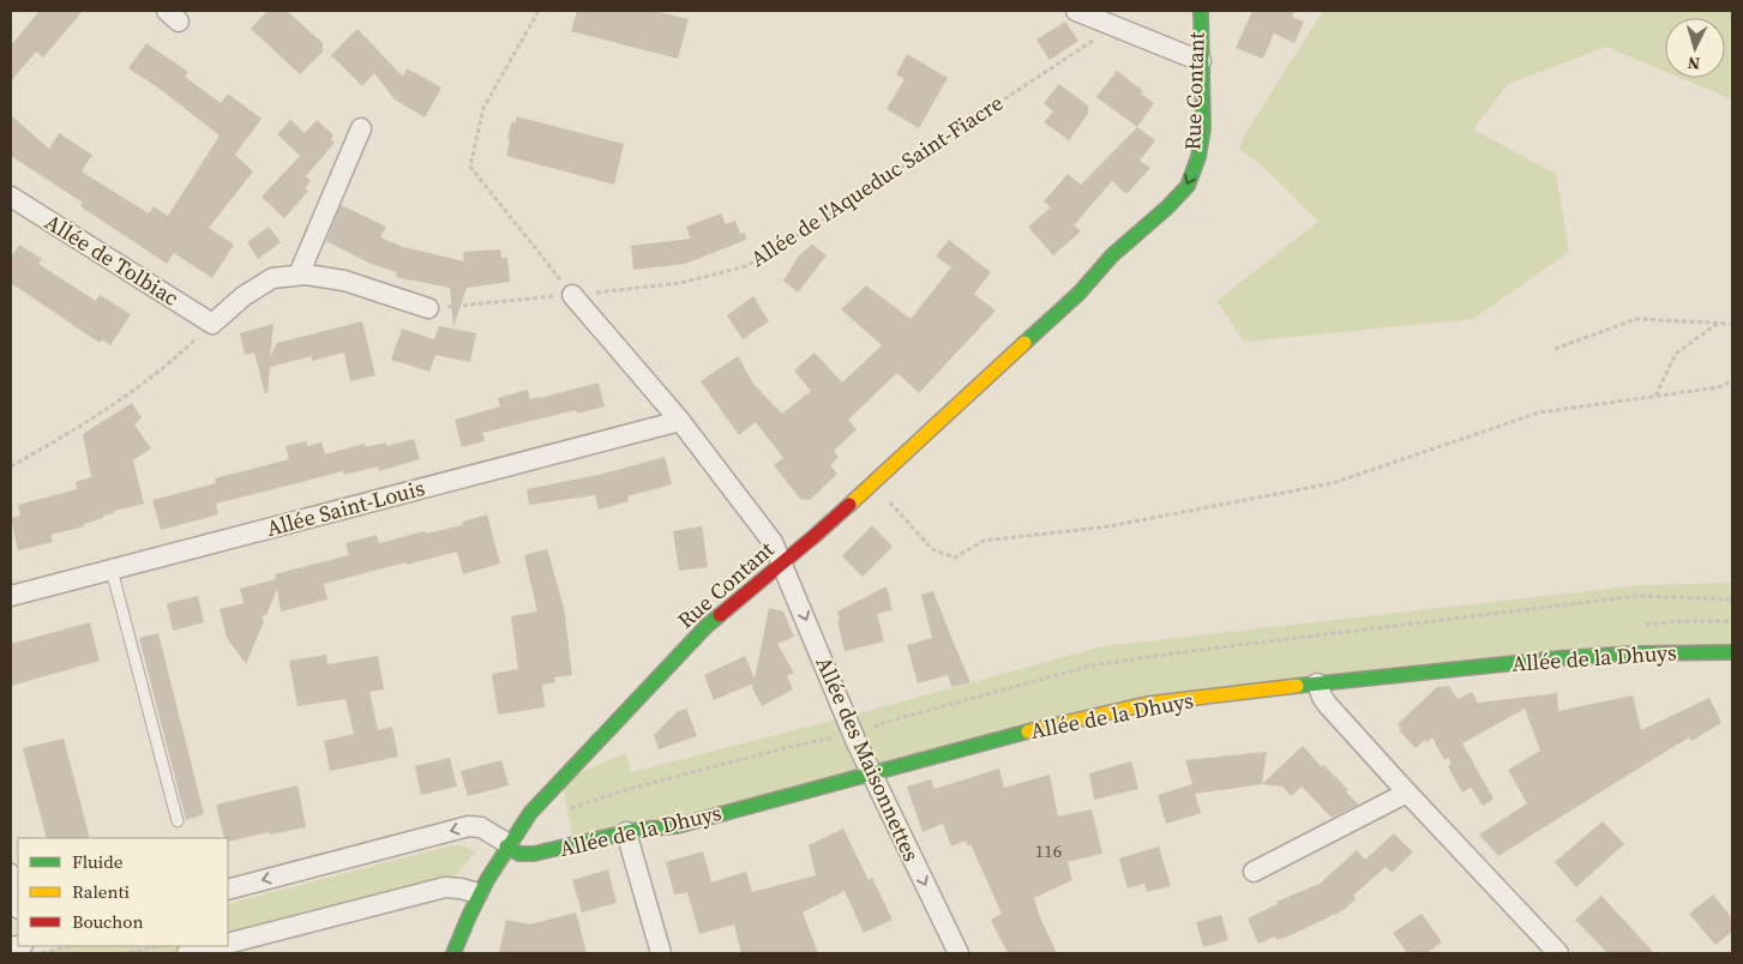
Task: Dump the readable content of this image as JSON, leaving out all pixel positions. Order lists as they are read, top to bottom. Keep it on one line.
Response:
{"streets":{"main road":["Rue Contant","Allée de la Dhuys"],"street":["Allée de Tolbiac","Allée Saint-Louis","Allée des Maisonnettes"],"path":["Allée de l'Aqueduc Saint-Fiacre"]},"crossings":[["Rue Contant","Allée de la Dhuys"],["Rue Contant","Allée des Maisonnettes"],["Allée de l'Aqueduc Saint-Fiacre","Allée des Maisonnettes"],["Allée Saint-Louis","Allée des Maisonnettes"],["Allée de la Dhuys","Allée des Maisonnettes"]],"one_way":["Allée des Maisonnettes"],"house_numbers":["116"],"legend":["Fluide","Ralenti","Bouchon"],"north":"bottom"}
